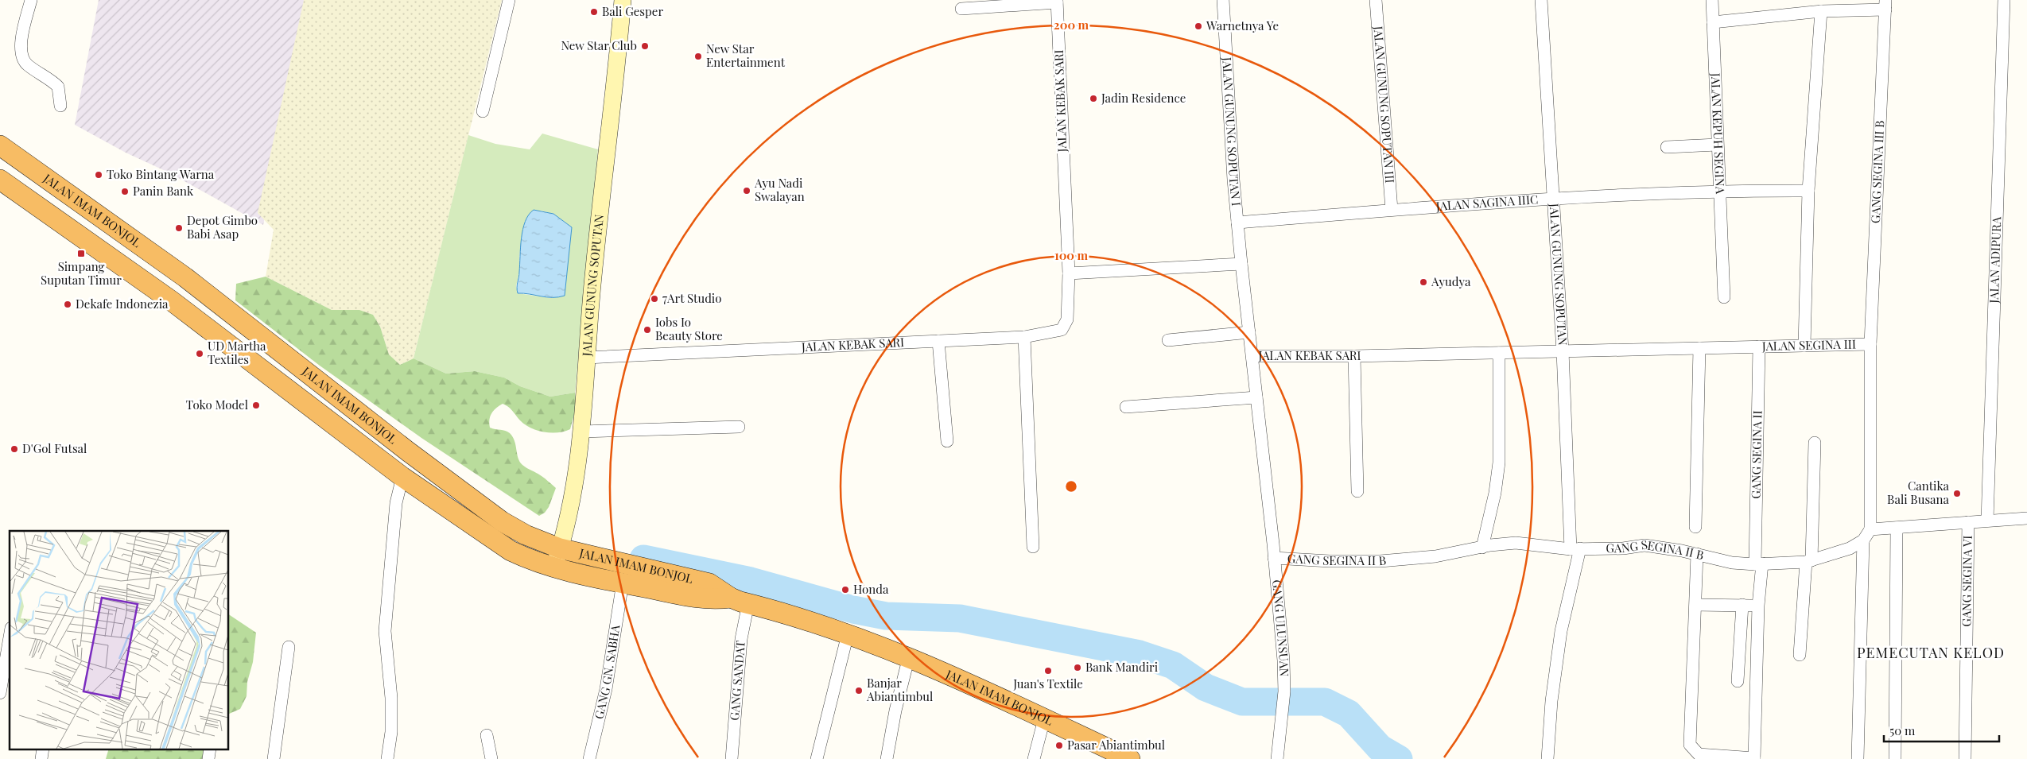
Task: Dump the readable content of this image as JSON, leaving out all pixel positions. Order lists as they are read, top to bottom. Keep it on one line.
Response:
{"streets":{"highway":["JALAN IMAM BONJOL"],"main road":["JALAN GUNUNG SOPUTAN"],"street":["JALAN KEBAK SARI","JALAN GUNUNG SOPUTAN III","JALAN GUNUNG SOPUTAN I","JALAN KEPUH SEGINA","GANG SEGINA III B","JALAN SAGINA IIIC","JALAN ADIPURA","JALAN SEGINA III","GANG SEGINA II","GANG SEGINA II B","GANG SEGINA VI","GANG ULUNSUAN","GANG GN. SABHA","GANG SANDAT"]},"crossings":[["JALAN KEBAK SARI","JALAN GUNUNG SOPUTAN I"],["JALAN KEBAK SARI","JALAN GUNUNG SOPUTAN"],["JALAN KEBAK SARI","JALAN SEGINA III"],["JALAN KEBAK SARI","GANG ULUNSUAN"],["JALAN GUNUNG SOPUTAN III","JALAN SAGINA IIIC"],["JALAN GUNUNG SOPUTAN I","JALAN SAGINA IIIC"],["JALAN KEPUH SEGINA","JALAN SAGINA IIIC"],["GANG SEGINA III B","JALAN SEGINA III"],["JALAN SAGINA IIIC","JALAN GUNUNG SOPUTAN"],["JALAN IMAM BONJOL","JALAN GUNUNG SOPUTAN"],["JALAN IMAM BONJOL","GANG GN. SABHA"],["JALAN IMAM BONJOL","GANG SANDAT"],["JALAN GUNUNG SOPUTAN","JALAN SEGINA III"],["JALAN GUNUNG SOPUTAN","GANG SEGINA II B"],["JALAN SEGINA III","GANG SEGINA II"],["JALAN SEGINA III","GANG SEGINA II B"],["GANG SEGINA II","GANG SEGINA II B"],["GANG SEGINA II B","GANG ULUNSUAN"]],"districts":["PEMECUTAN KELOD"],"places":{"other":["Bali Gesper","Warnetnya Ye","New Star Club","New Star Entertainment","Jadin Residence","Toko Bintang Warna","Ayu Nadi Swalayan","Panin Bank","Depot Gimbo Babi Asap","Ayudya","7Art Studio","Dekafe Indonezia","Iobs Io Beauty Store","UD Martha Textiles","Toko Model","D'Gol Futsal","Cantika Bali Busana","Honda","Bank Mandiri","Juan's Textile","Banjar Abiantimbul","Pasar Abiantimbul"],"transit":["Simpang Suputan Timur"]},"scale_bar":"50 m","rings":["200 m","100 m"]}
